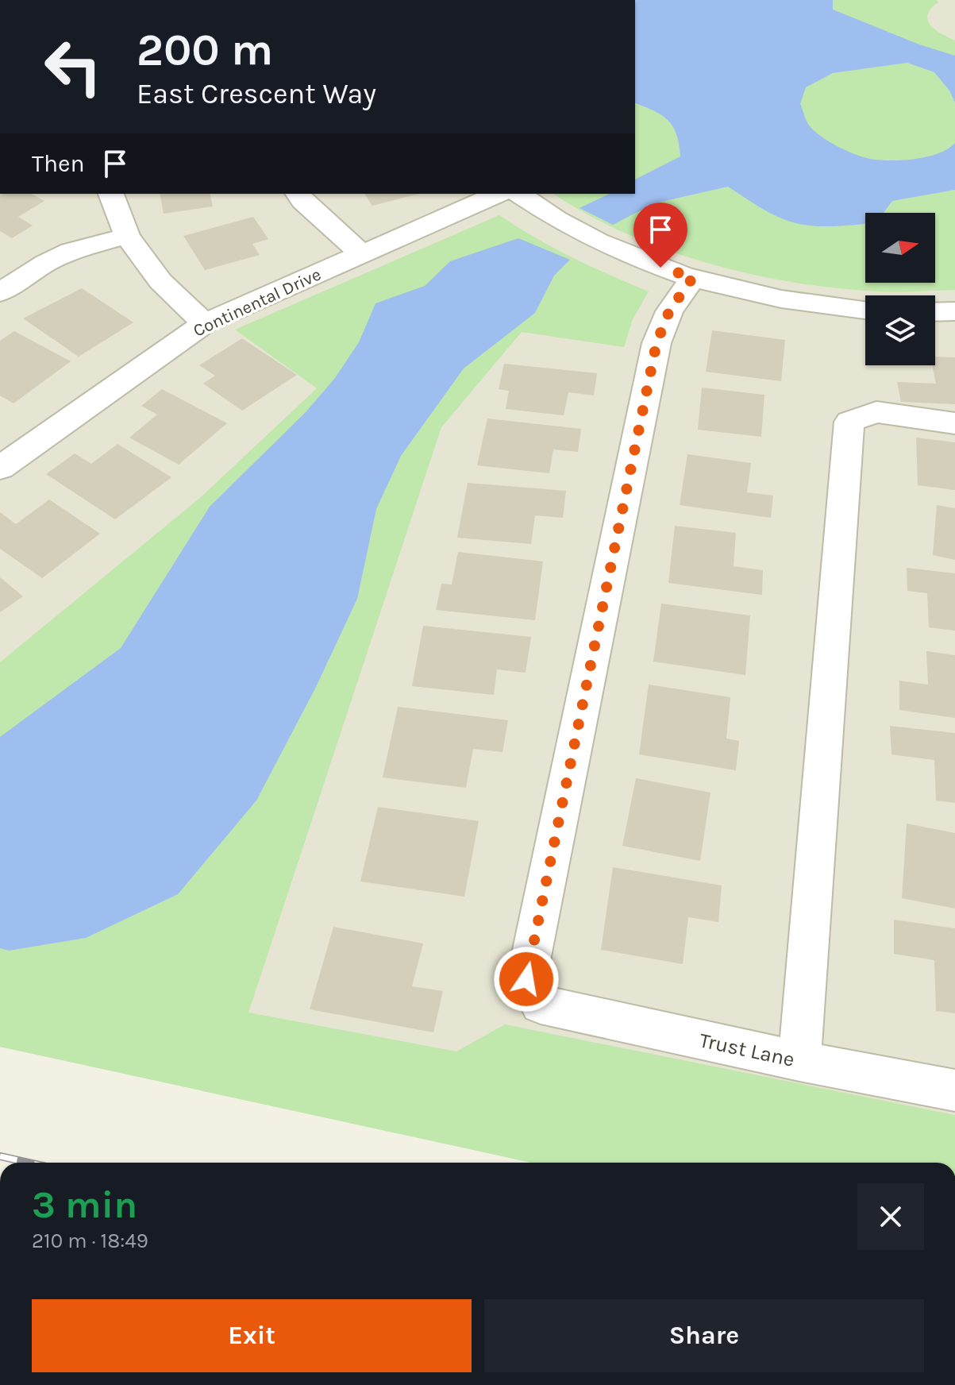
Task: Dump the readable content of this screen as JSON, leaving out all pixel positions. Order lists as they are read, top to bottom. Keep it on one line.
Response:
{"streets":{"street":["Continental Drive","Trust Lane"]},"north":"right","page":{"turn":["200 m","East Crescent Way"],"then":"Then","heading":["3 min","210 m · 18:49"],"buttons":["Exit","Share"]}}
